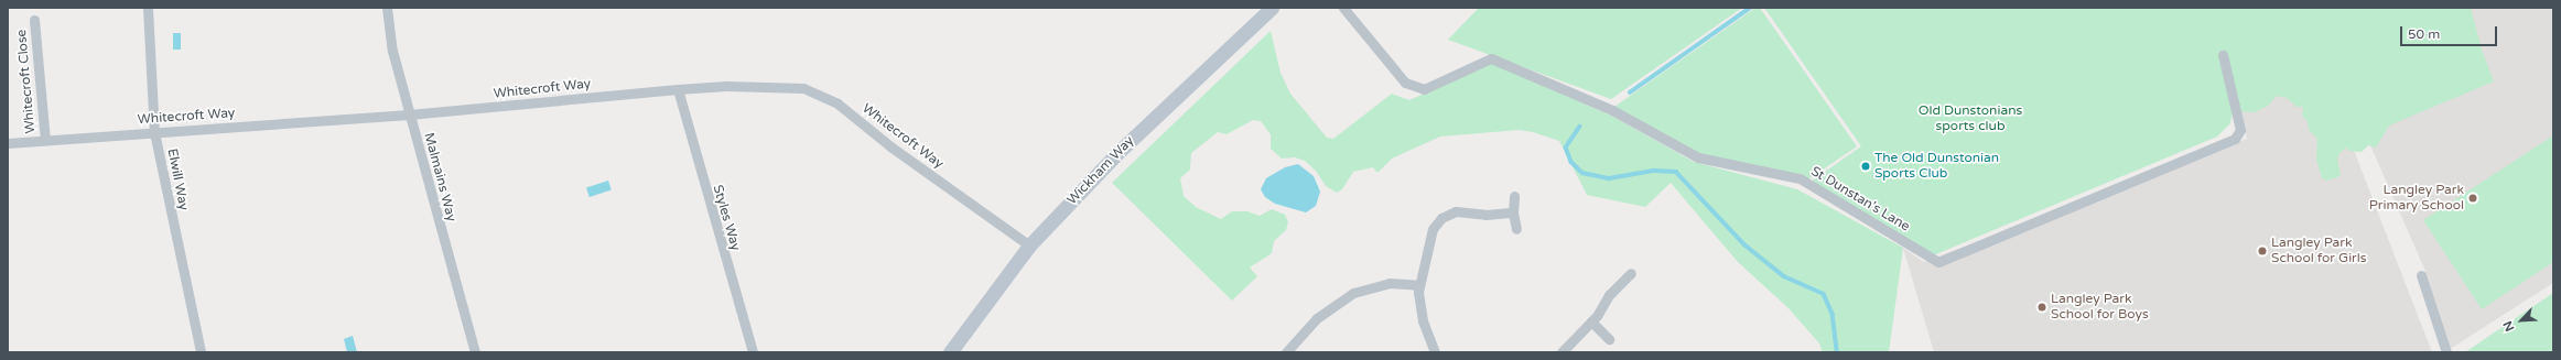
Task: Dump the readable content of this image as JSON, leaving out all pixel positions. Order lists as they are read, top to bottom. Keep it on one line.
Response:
{"streets":{"street":["Whitecroft Close","Whitecroft Way","Wickham Way","Malmains Way","Elwill Way","St Dunstan's Lane","Styles Way"]},"crossings":[["Whitecroft Close","Whitecroft Way"],["Whitecroft Way","Wickham Way"],["Whitecroft Way","Malmains Way"],["Whitecroft Way","Elwill Way"],["Whitecroft Way","Styles Way"]],"parks":["Old Dunstonians sports club"],"places":["The Old Dunstonian Sports Club","Langley Park Primary School","Langley Park School for Girls","Langley Park School for Boys"],"scale_bar":"50 m","north":"bottom left"}
